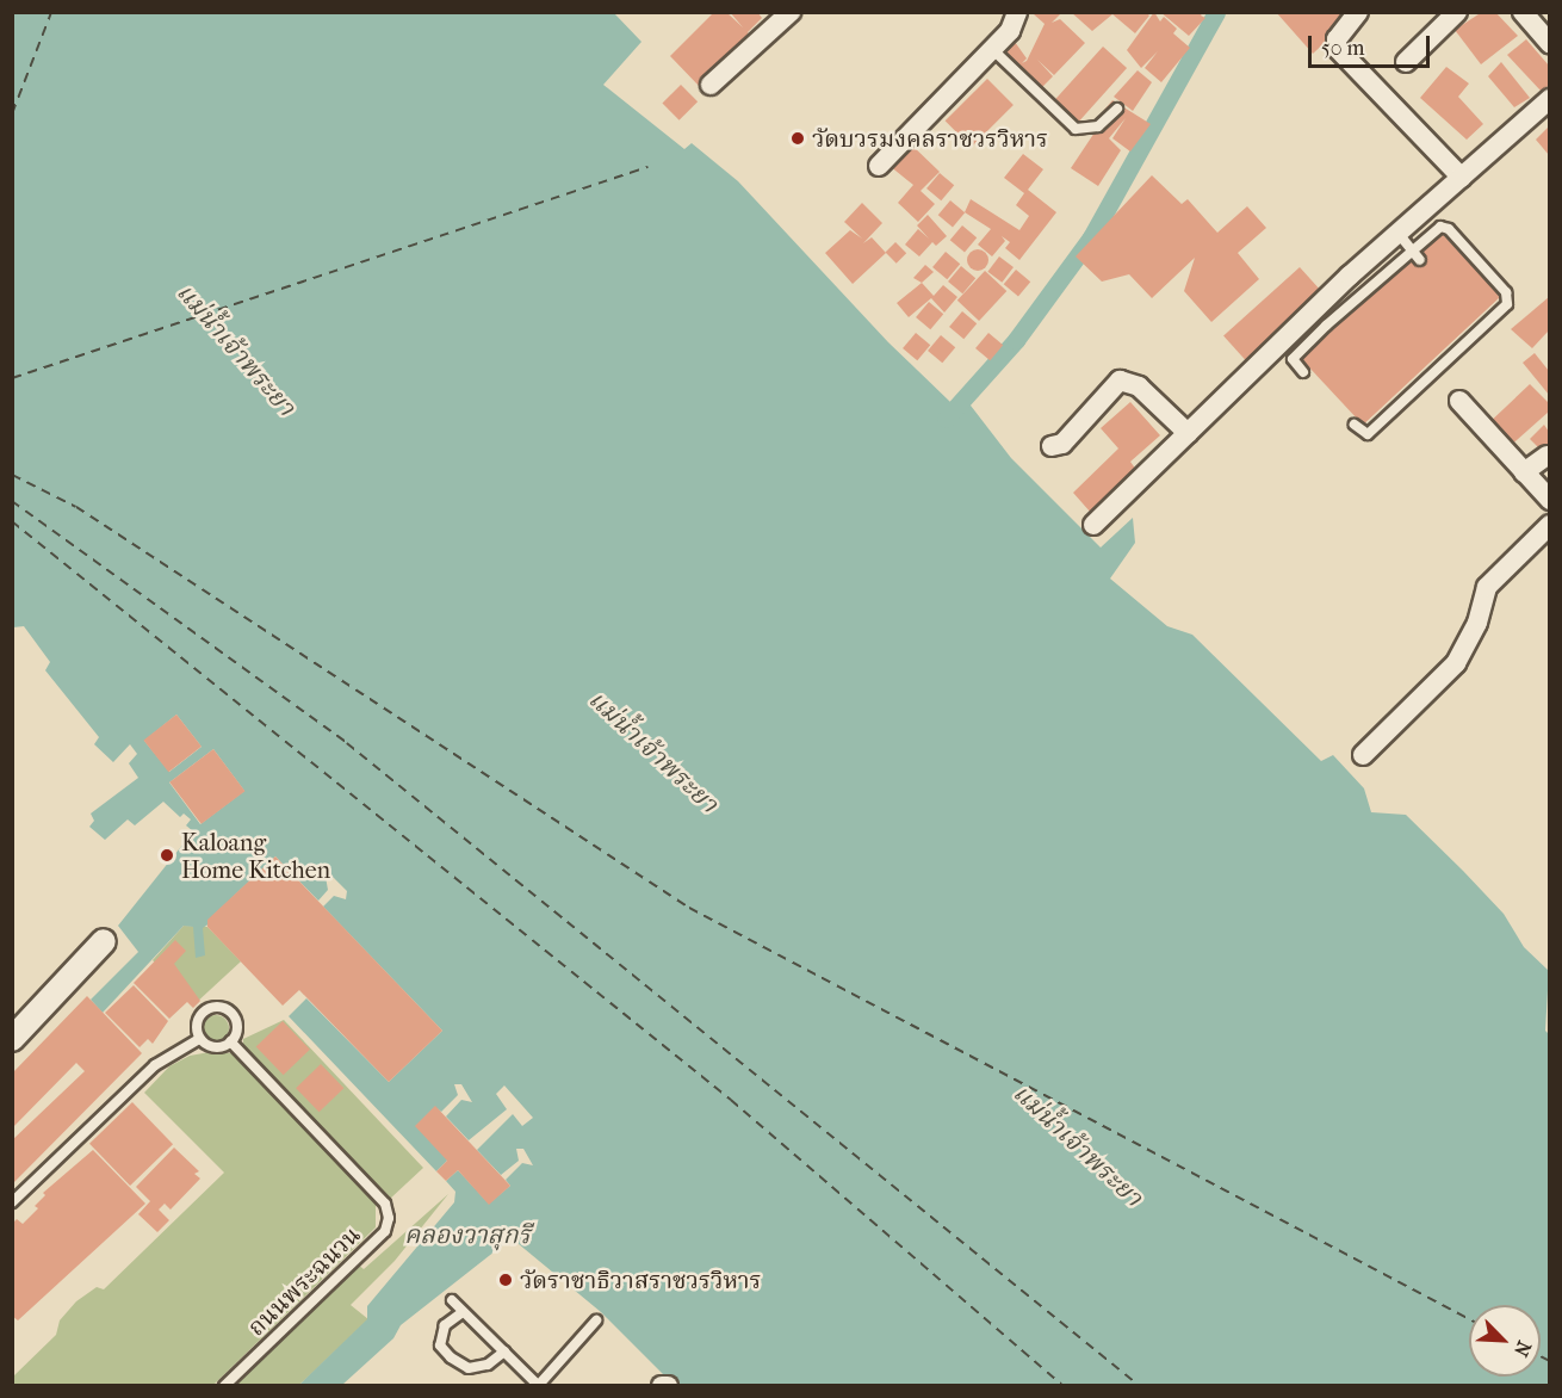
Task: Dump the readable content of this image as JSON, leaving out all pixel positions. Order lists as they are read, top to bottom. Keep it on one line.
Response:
{"streets":{"lane":["ถนนพระฉนวน"]},"water":["แม่น้ำเจ้าพระยา","คลองวาสุกรี"],"places":["วัดบวรมงคลราชวรวิหาร","Kaloang Home Kitchen","วัดราชาธิวาสราชวรวิหาร"],"scale_bar":"50 m","north":"bottom right"}
